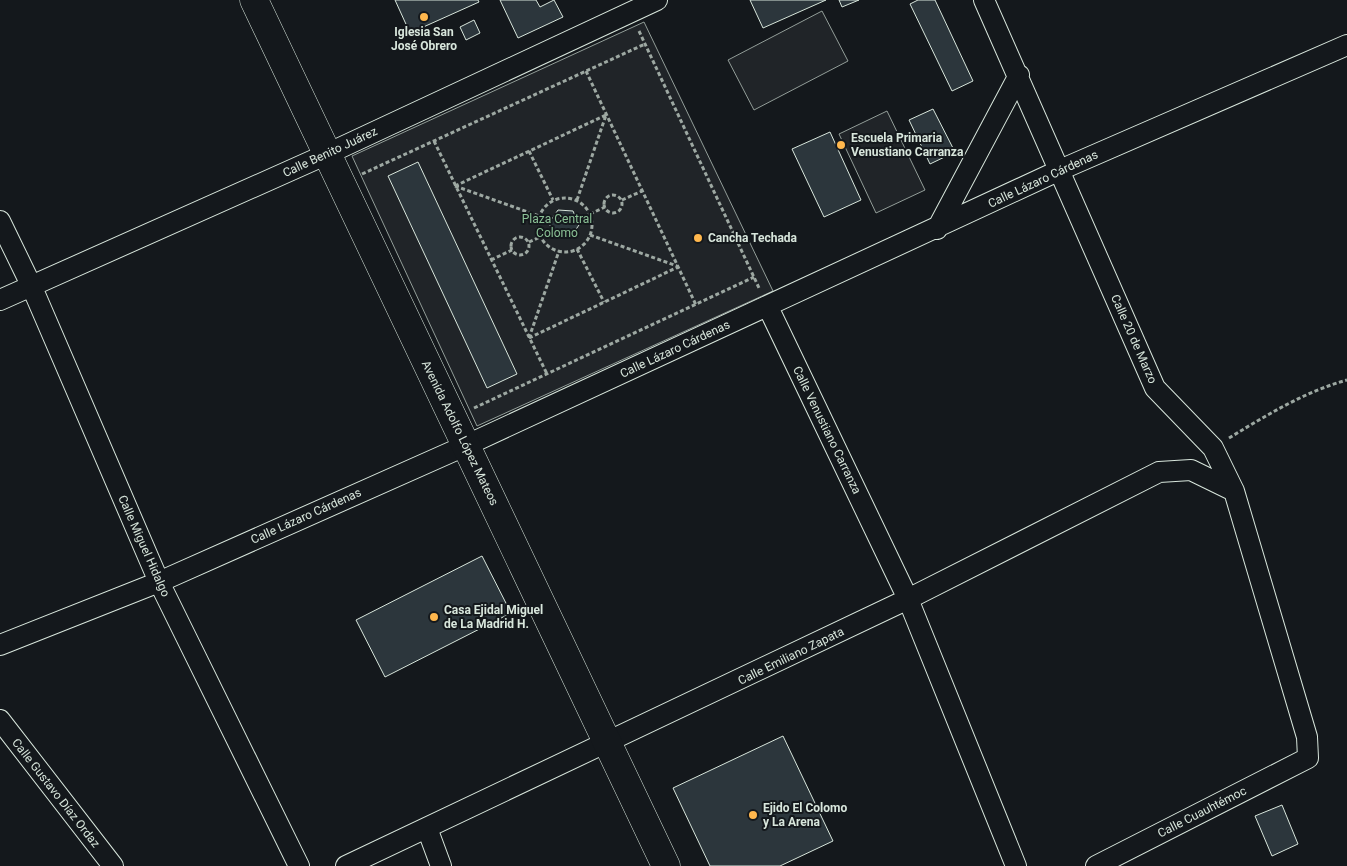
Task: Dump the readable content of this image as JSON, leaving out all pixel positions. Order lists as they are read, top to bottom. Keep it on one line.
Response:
{"streets":{"main road":["Avenida Adolfo López Mateos"],"street":["Calle Benito Juárez","Calle Lázaro Cárdenas","Calle 20 de Marzo","Calle Venustiano Carranza","Calle Miguel Hidalgo","Calle Emiliano Zapata","Calle Gustavo Díaz Ordaz","Calle Cuauhtémoc"]},"crossings":[["Calle Benito Juárez","Avenida Adolfo López Mateos"],["Calle Benito Juárez","Calle Miguel Hidalgo"],["Calle Lázaro Cárdenas","Calle 20 de Marzo"],["Calle Lázaro Cárdenas","Calle Venustiano Carranza"],["Calle Lázaro Cárdenas","Avenida Adolfo López Mateos"],["Calle Lázaro Cárdenas","Calle Miguel Hidalgo"],["Calle 20 de Marzo","Calle Emiliano Zapata"],["Calle 20 de Marzo","Calle Cuauhtémoc"],["Calle Venustiano Carranza","Calle Emiliano Zapata"],["Avenida Adolfo López Mateos","Calle Emiliano Zapata"]],"parks":["Plaza Central Colomo"],"places":["Iglesia San José Obrero","Escuela Primaria Venustiano Carranza","Cancha Techada","Casa Ejidal Miguel de La Madrid H.","Ejido El Colomo y La Arena"]}
